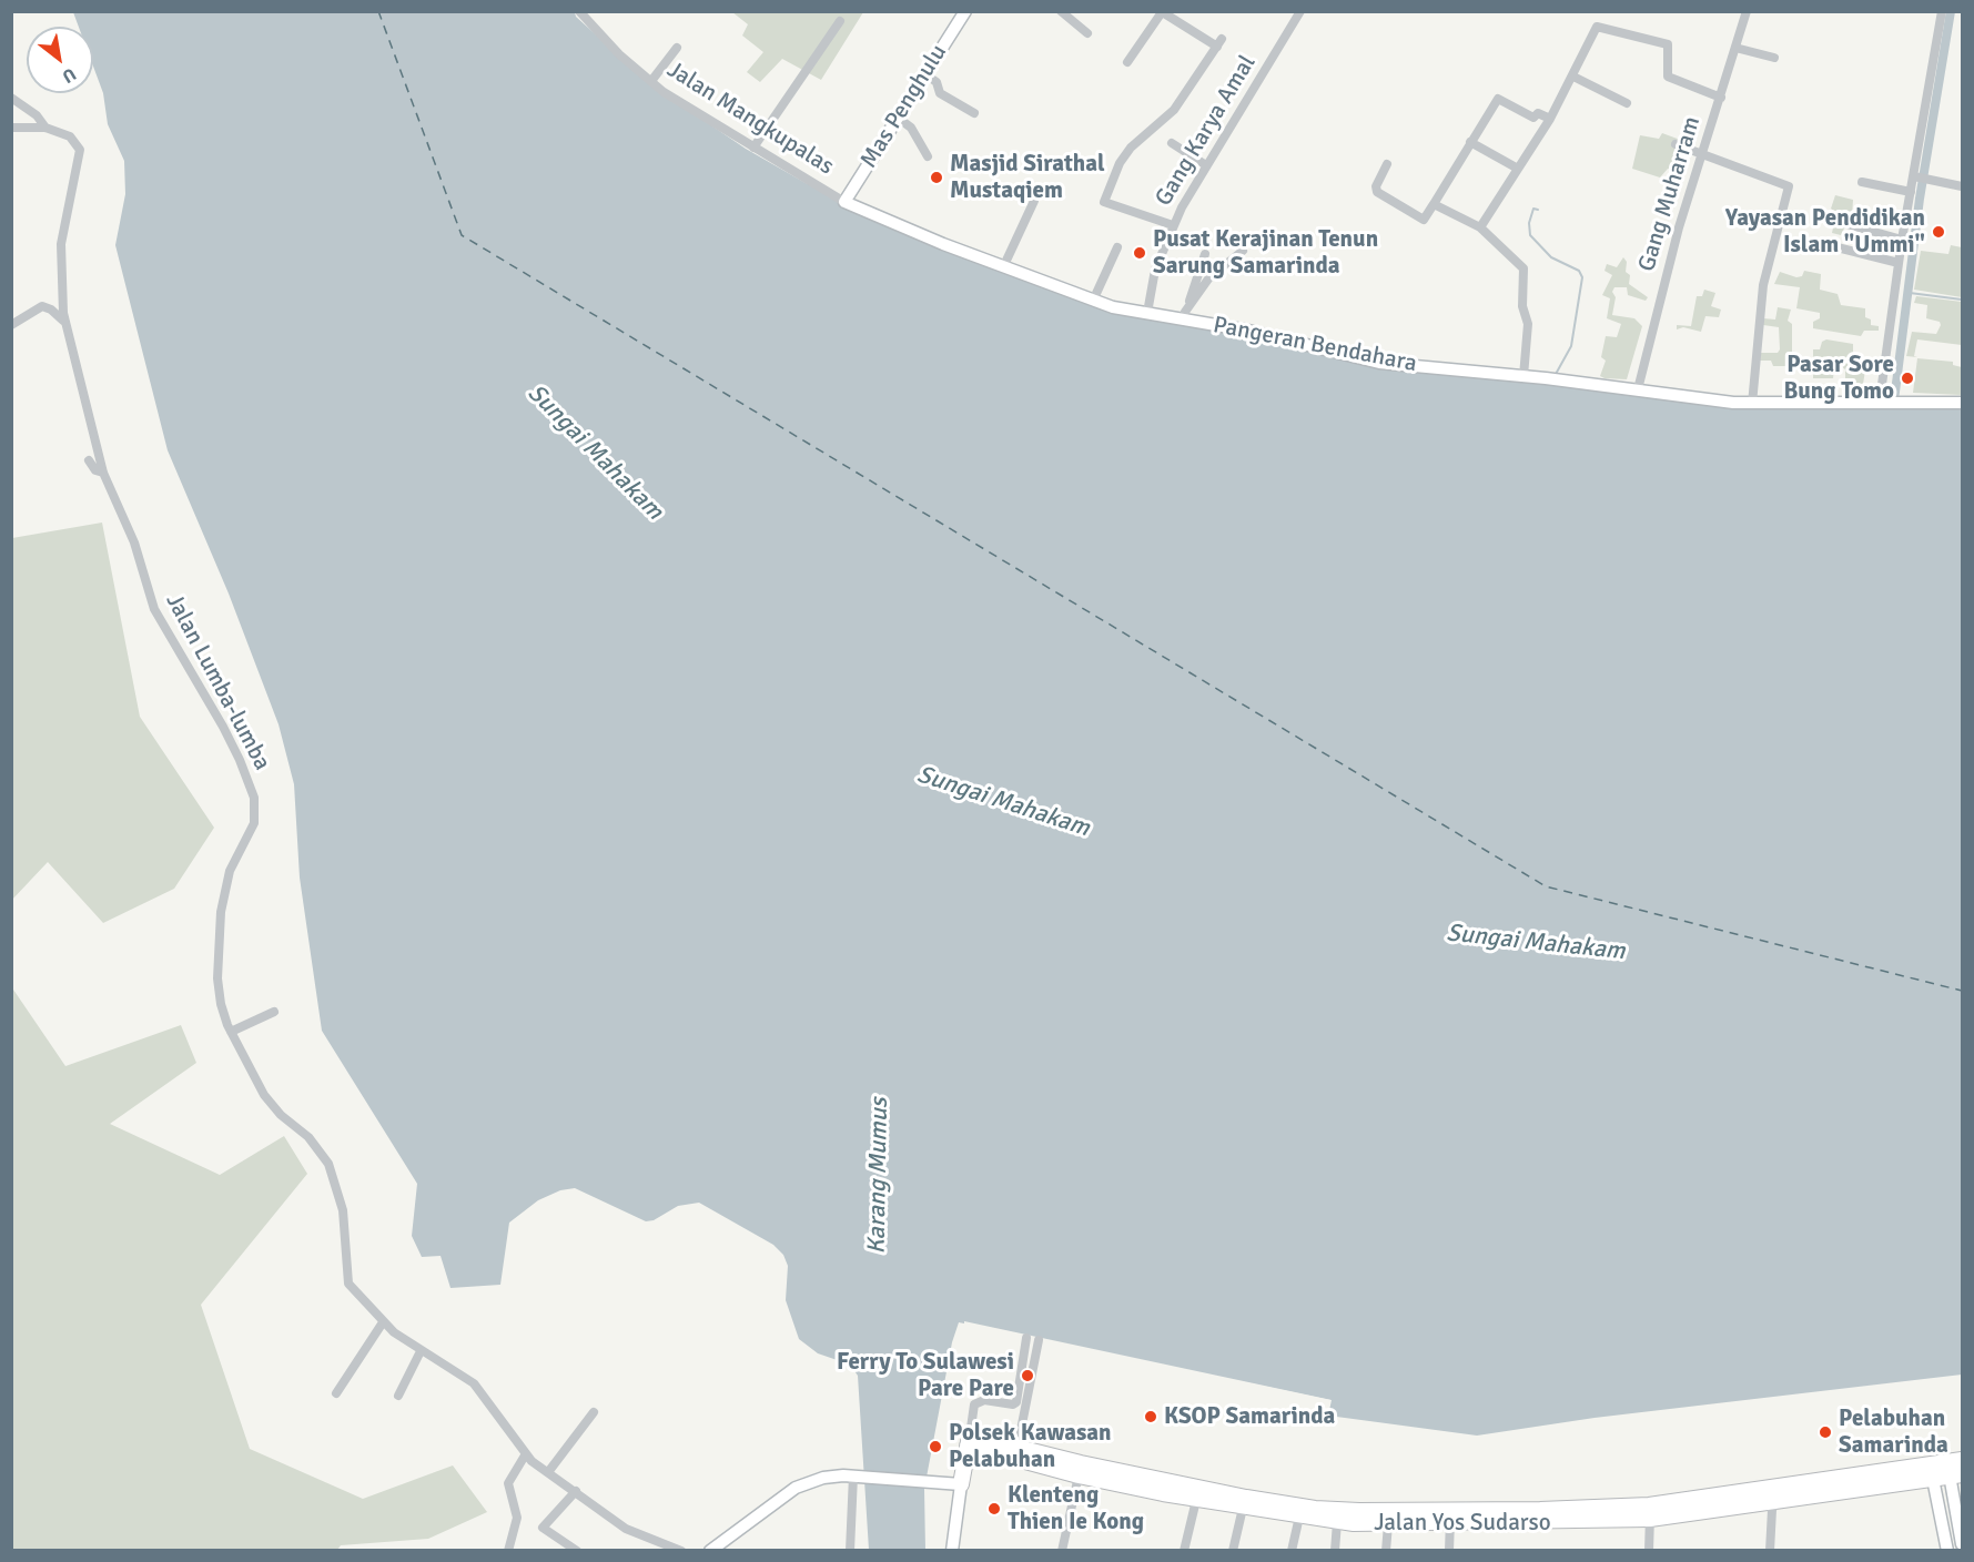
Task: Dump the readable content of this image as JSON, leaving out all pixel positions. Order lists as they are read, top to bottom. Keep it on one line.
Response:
{"streets":{"highway":["Jalan Yos Sudarso"],"street":["Mas Penghulu","Jalan Mangkupalas","Gang Karya Amal","Gang Muharram","Pangeran Bendahara","Jalan Lumba-lumba"]},"crossings":[["Mas Penghulu","Jalan Mangkupalas"],["Mas Penghulu","Pangeran Bendahara"],["Jalan Mangkupalas","Pangeran Bendahara"],["Gang Karya Amal","Pangeran Bendahara"],["Gang Muharram","Pangeran Bendahara"]],"water":["Sungai Mahakam","Karang Mumus"],"places":["Masjid Sirathal Mustaqiem","Yayasan Pendidikan Islam \"Ummi\"","Pusat Kerajinan Tenun Sarung Samarinda","Pasar Sore Bung Tomo","Ferry To Sulawesi Pare Pare","KSOP Samarinda","Pelabuhan Samarinda","Polsek Kawasan Pelabuhan","Klenteng Thien Ie Kong"],"north":"bottom right"}
